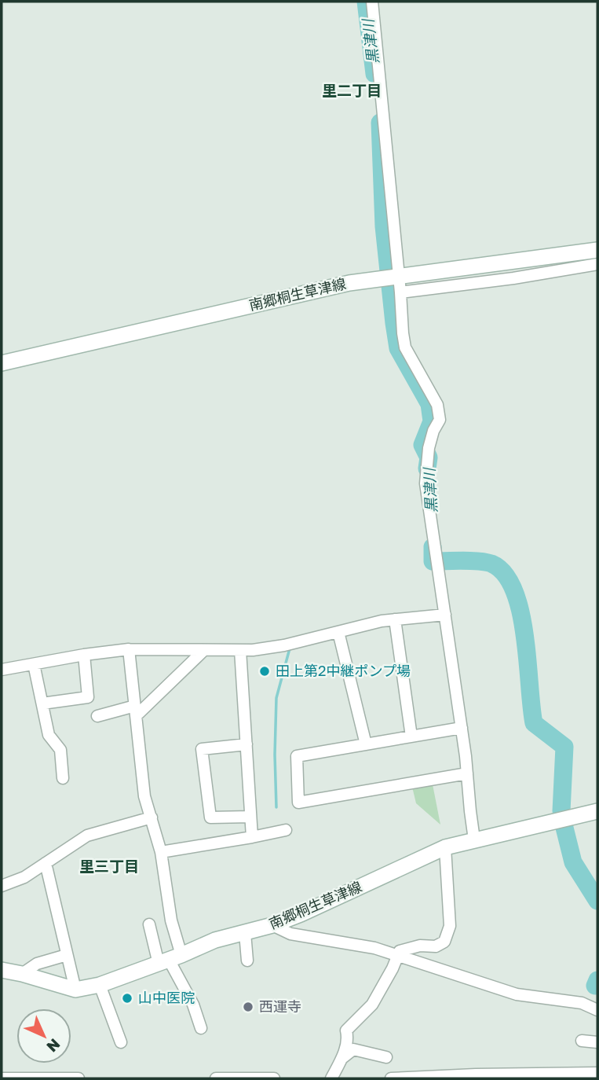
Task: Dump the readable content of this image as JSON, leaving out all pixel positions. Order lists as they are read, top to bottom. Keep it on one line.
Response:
{"streets":{"main road":["南郷桐生草津線"]},"districts":["里二丁目","里三丁目"],"water":["黒津川"],"places":["田上第2中継ポンプ場","山中医院","西運寺"],"north":"bottom right"}
